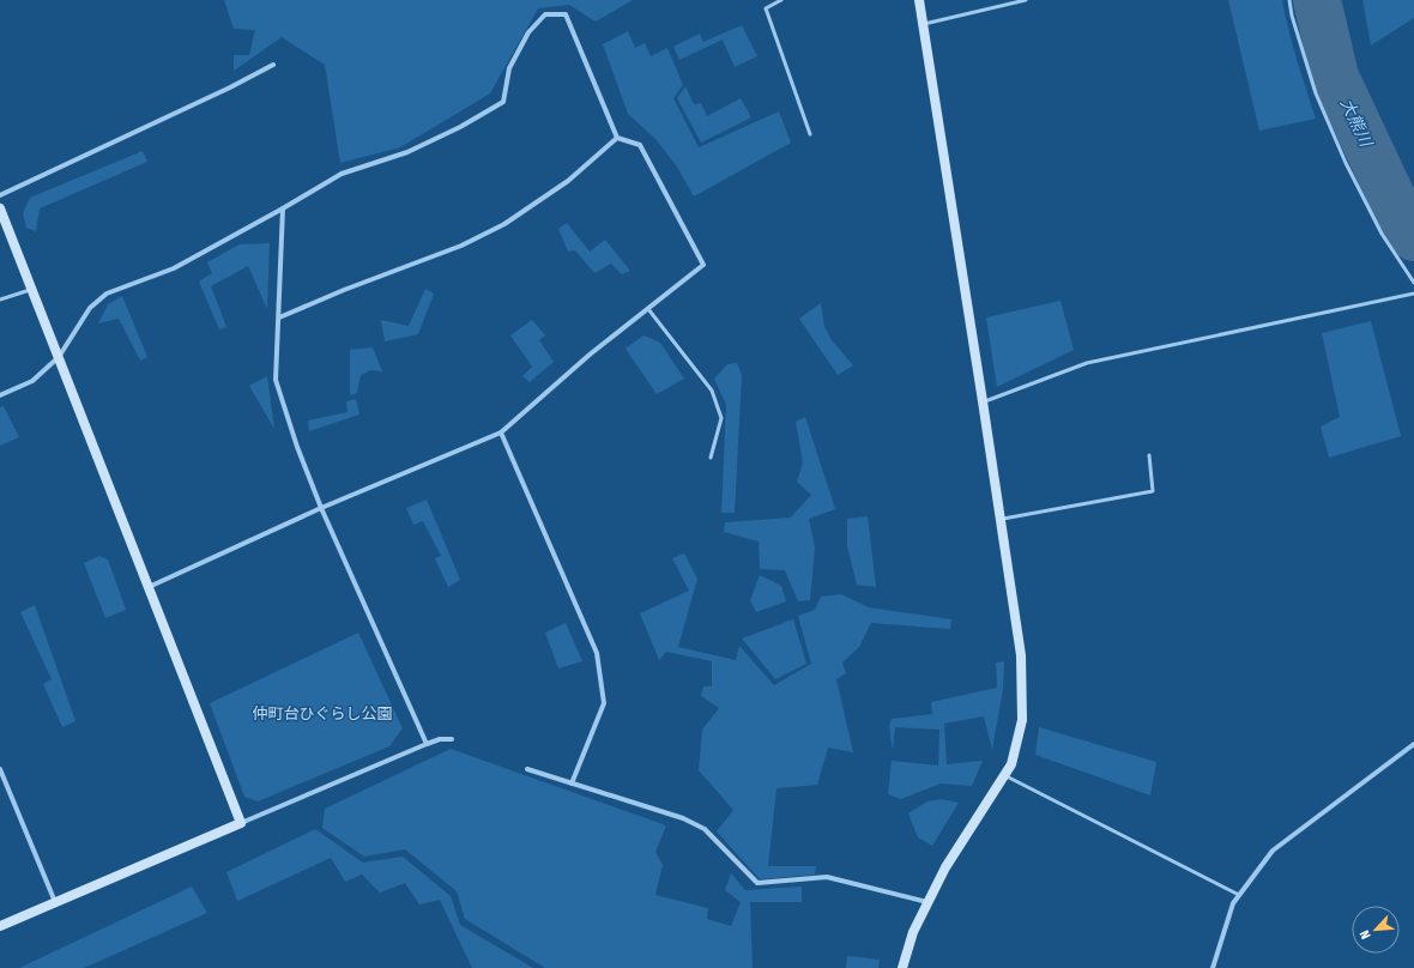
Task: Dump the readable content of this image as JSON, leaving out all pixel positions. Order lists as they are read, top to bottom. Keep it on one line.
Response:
{"water":["大熊川"],"parks":["仲町台ひぐらし公園"],"north":"bottom left"}
